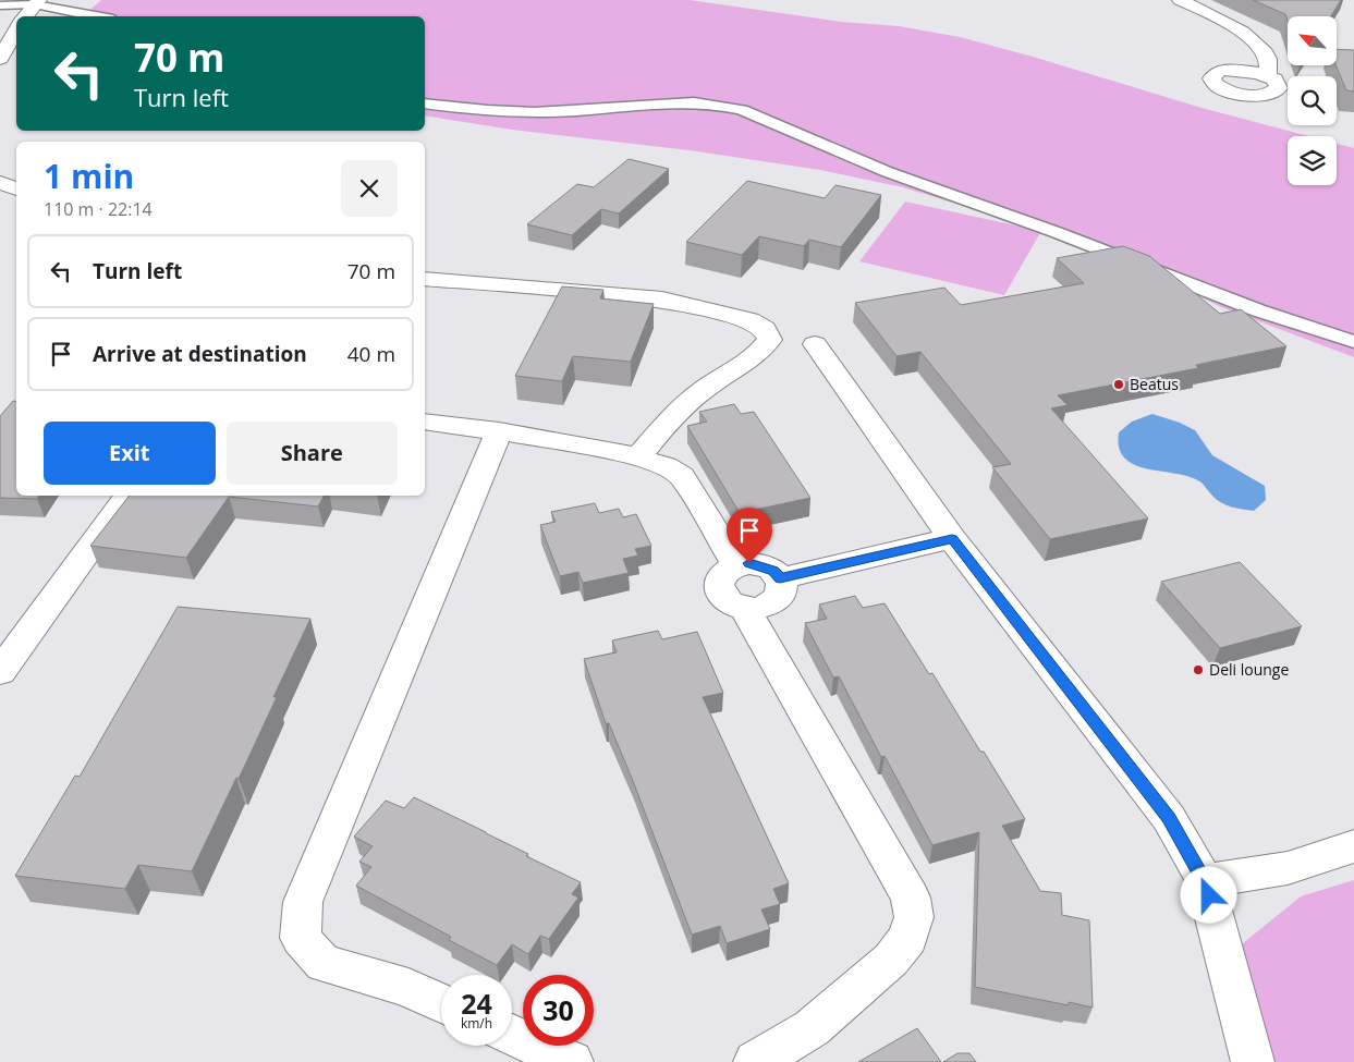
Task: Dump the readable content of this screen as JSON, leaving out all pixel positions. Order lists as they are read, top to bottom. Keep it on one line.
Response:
{"places":["Beatus","Deli lounge"],"north":"top left","page":{"turn":["70 m","Turn left"],"heading":["1 min","110 m · 22:14"],"list":[{"name":"Turn left","value":"70 m"},{"name":"Arrive at destination","value":"40 m"}],"buttons":["Exit","Share"],"speed":"24 km/h","limit":"30"}}
